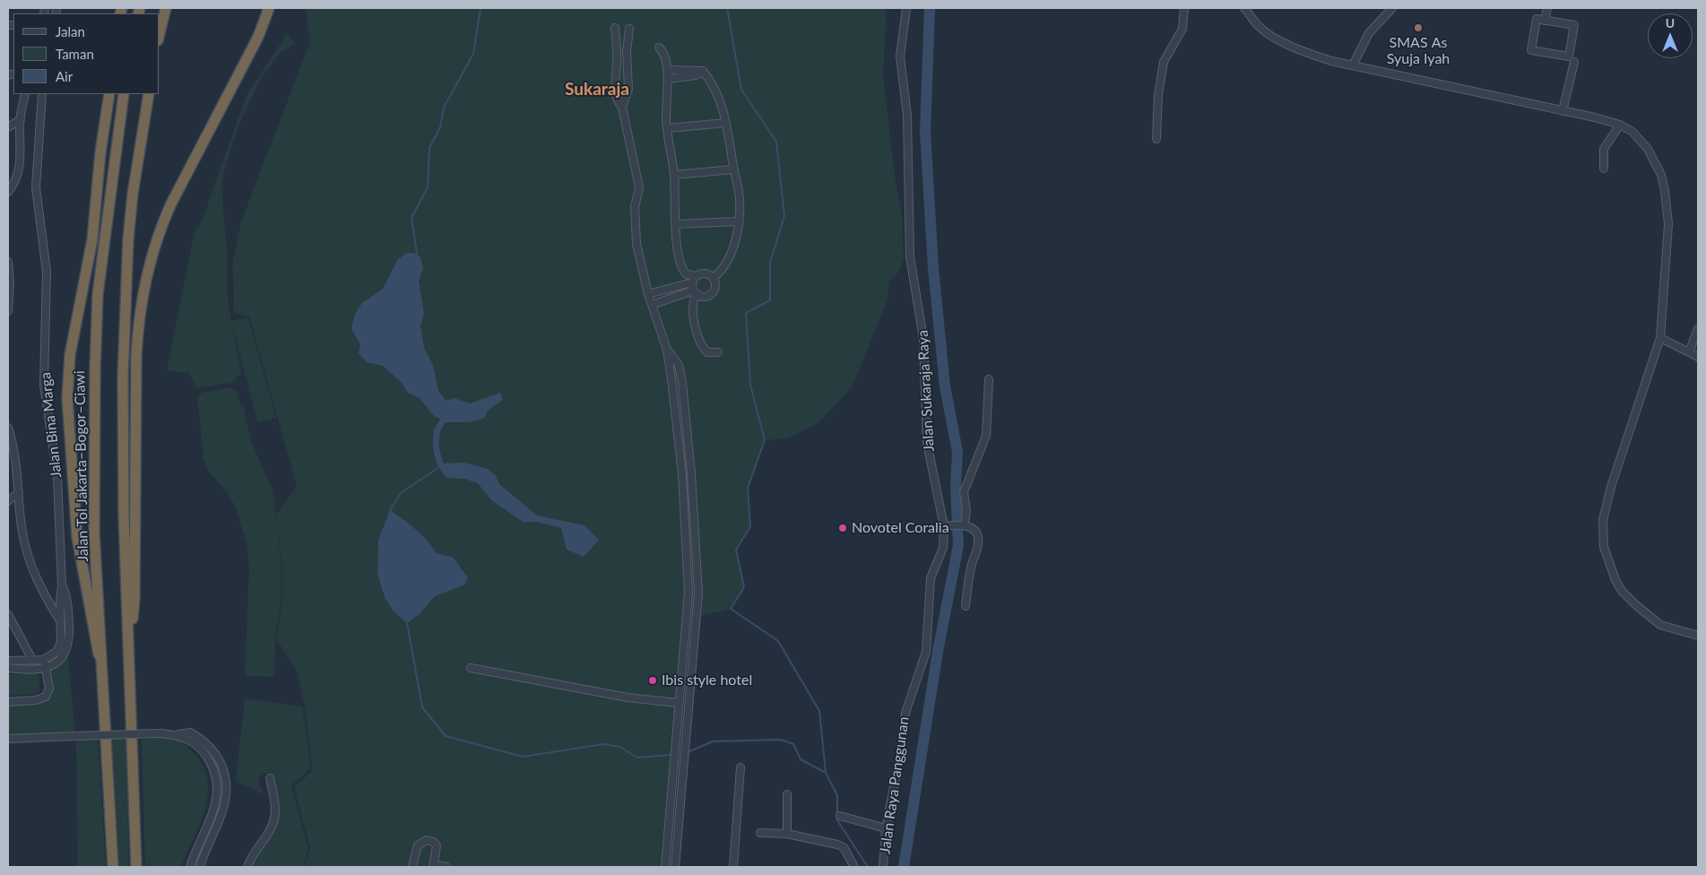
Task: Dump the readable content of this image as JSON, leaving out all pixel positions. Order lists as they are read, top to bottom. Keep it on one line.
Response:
{"streets":{"highway":["Jalan Tol Jakarta–Bogor–Ciawi"],"street":["Jalan Sukaraja Raya","Jalan Bina Marga","Jalan Raya Panggunan"]},"crossings":[["Jalan Sukaraja Raya","Jalan Raya Panggunan"]],"districts":["Sukaraja"],"places":["SMAS As Syuja Iyah","Novotel Coralia","Ibis style hotel"],"legend":["Jalan","Taman","Air"],"north":"top"}
